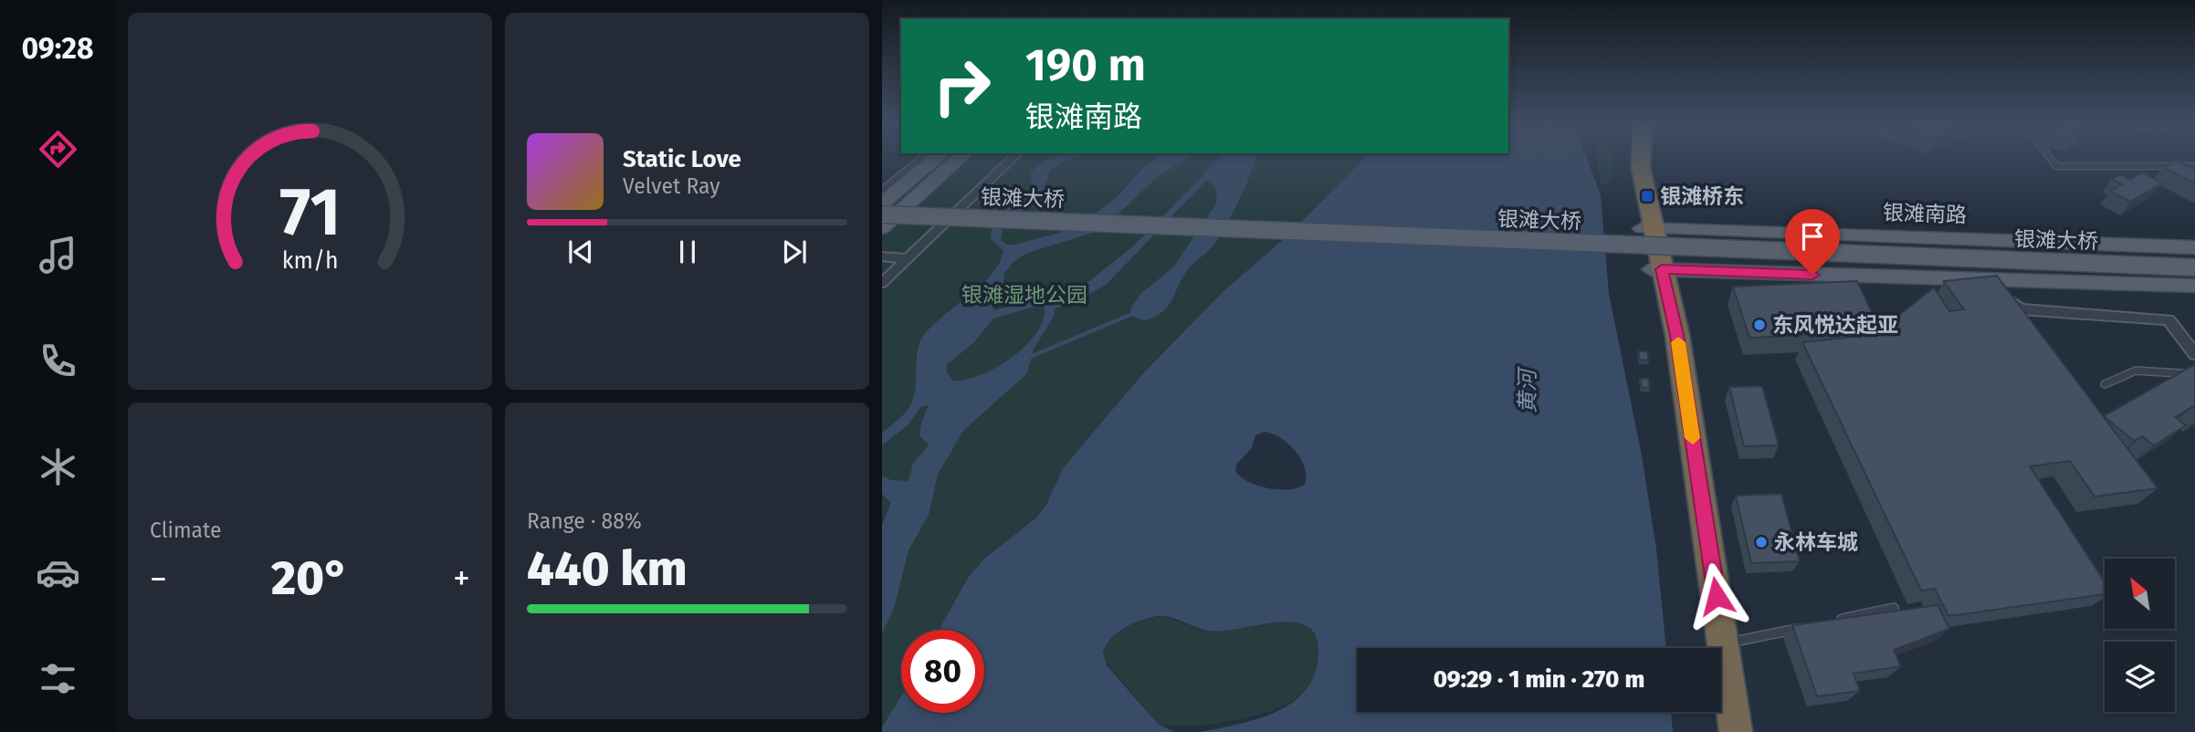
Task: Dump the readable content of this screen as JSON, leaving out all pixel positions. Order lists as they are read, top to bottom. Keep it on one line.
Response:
{"streets":{"main road":["银滩大桥","银滩南路"]},"water":["黄河"],"parks":["银滩湿地公园"],"places":{"transit":["银滩桥东"],"other":["东风悦达起亚","永林车城"]},"north":"top left","page":{"tabs":"09:28","turn":["190 m","银滩南路"],"song":["Static Love","Velvet Ray"],"tile":["Climate",["Range · 88%","440 km"]],"heat":["−","20°","+"],"limit":"80","trip":"09:29 · 1 min · 270 m","gauge":["71","km/h"]}}
